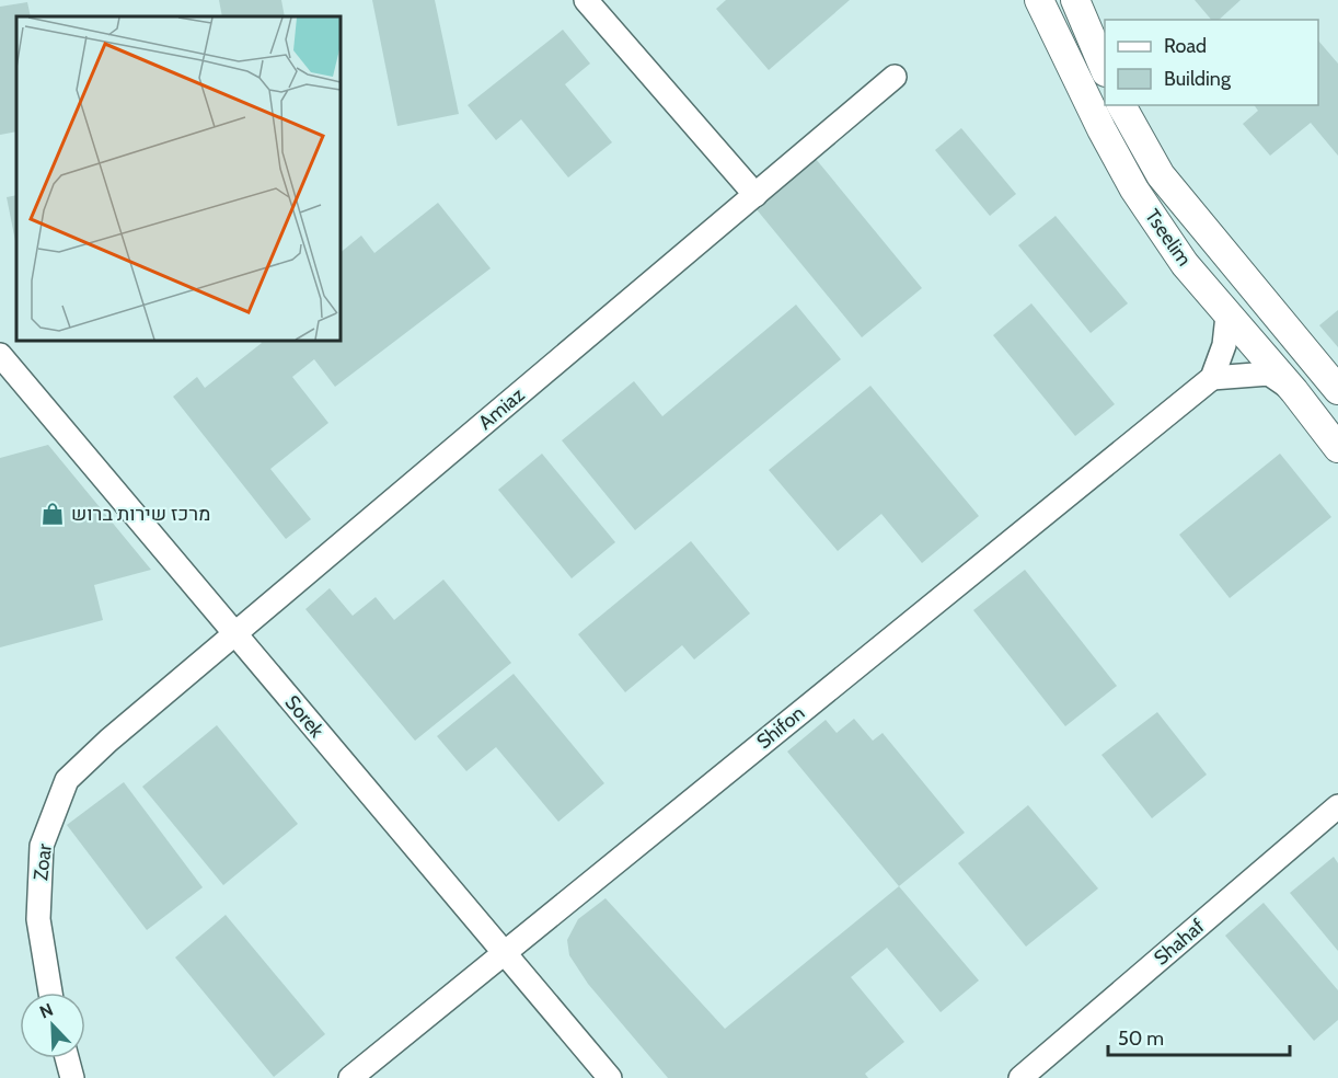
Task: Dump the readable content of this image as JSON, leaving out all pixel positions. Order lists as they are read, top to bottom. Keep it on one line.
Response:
{"streets":{"street":["Tseelim","Amiaz","Sorek","Shifon","Zoar","Shahaf"]},"crossings":[["Amiaz","Sorek"],["Amiaz","Zoar"],["Sorek","Shifon"]],"places":{"shop":["מרכז שירות ברוש"]},"legend":["Road","Building"],"scale_bar":"50 m","north":"top left"}
